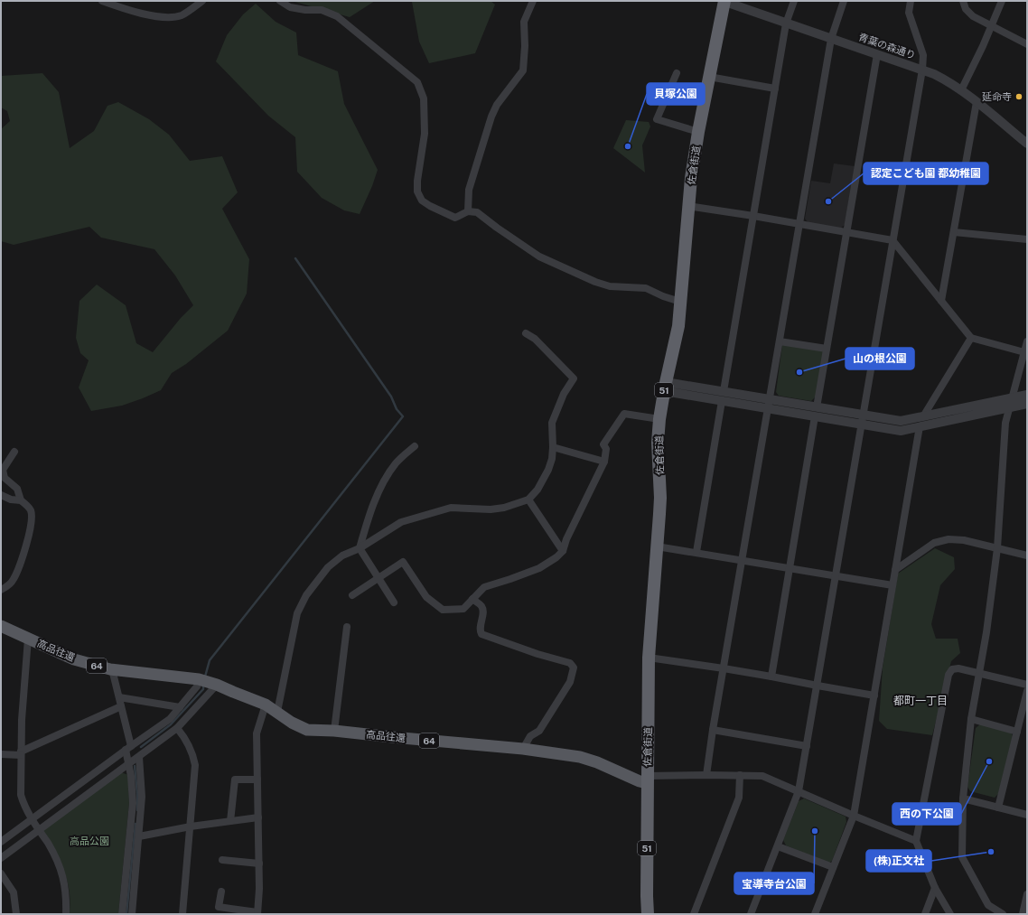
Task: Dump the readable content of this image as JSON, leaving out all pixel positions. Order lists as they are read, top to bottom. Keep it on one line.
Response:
{"streets":{"highway":["佐倉街道","51"],"main road":["高品往還","64"],"street":["青葉の森通り"]},"crossings":[["青葉の森通り","佐倉街道"],["佐倉街道","高品往還"],["高品往還","64"]],"districts":["都町一丁目"],"parks":["高品公園"],"places":["延命寺","貝塚公園","認定こども園 都幼稚園","山の根公園","西の下公園","宝導寺台公園","(株)正文社"]}
